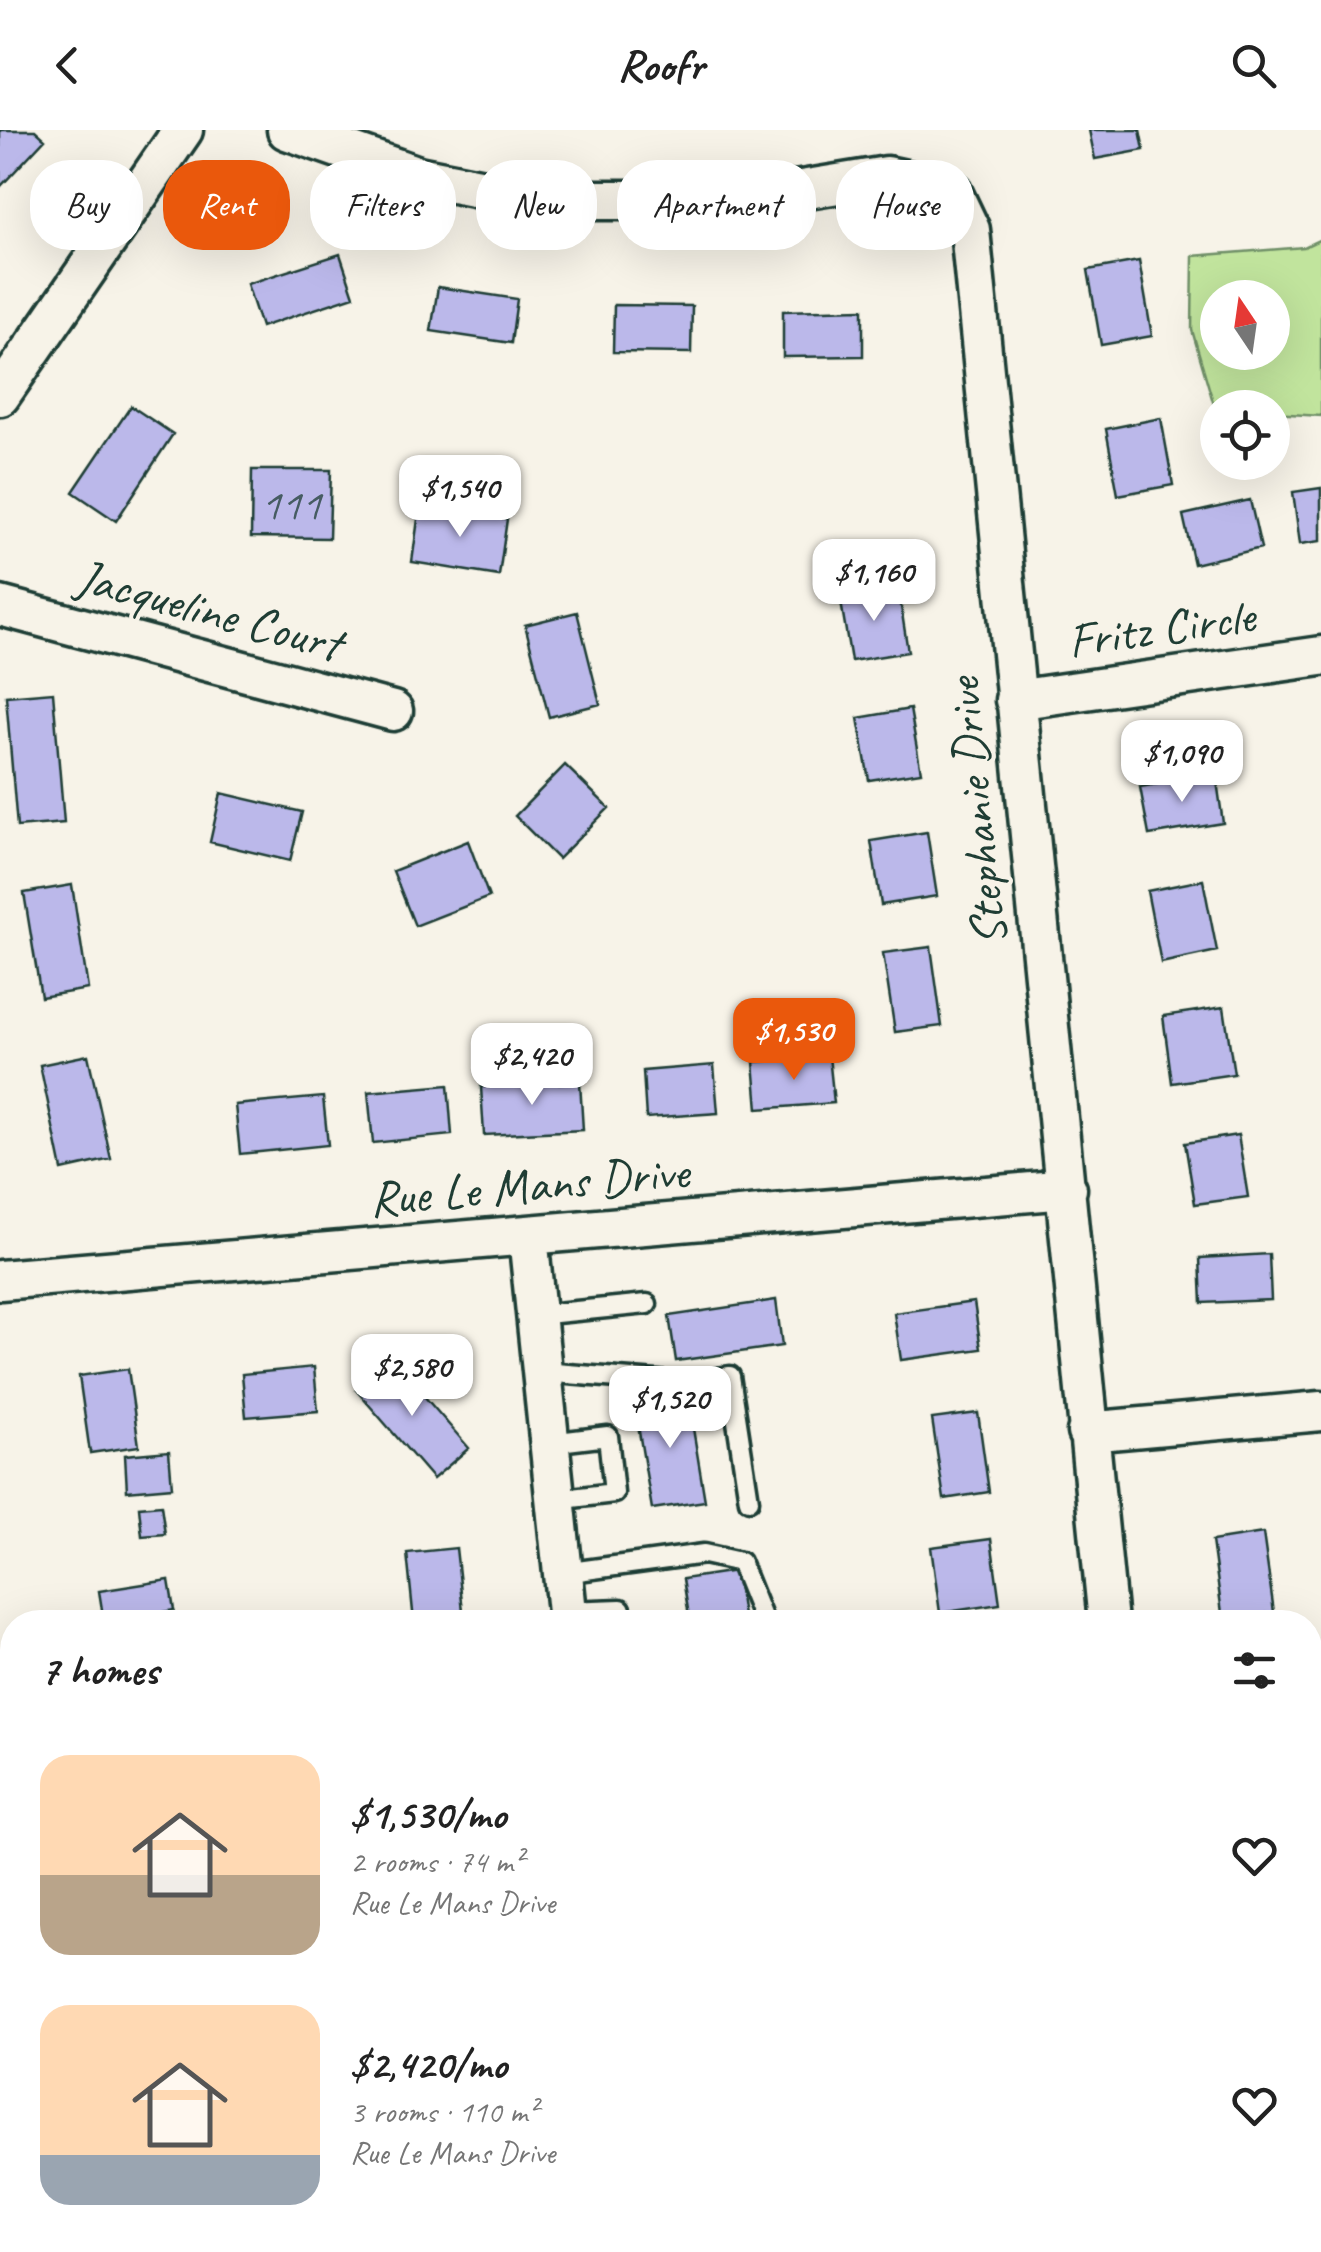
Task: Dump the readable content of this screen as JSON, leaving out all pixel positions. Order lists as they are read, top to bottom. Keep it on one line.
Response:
{"streets":{"street":["Jacqueline Court","Fritz Circle","Stephanie Drive","Rue Le Mans Drive"]},"crossings":[["Fritz Circle","Stephanie Drive"],["Stephanie Drive","Rue Le Mans Drive"]],"house_numbers":["111"],"north":"top","page":{"header":"Roofr","chip":["Buy","Rent","Filters","New","Apartment","House"],"price":["$1,540","$1,160","$1,090","$1,530","$2,420","$2,580","$1,520"],"heading":"7 homes","list":[{"name":"$1,530/mo","note":"2 rooms · 74 m² · Rue Le Mans Drive"},{"name":"$2,420/mo","note":"3 rooms · 110 m² · Rue Le Mans Drive"}]}}
